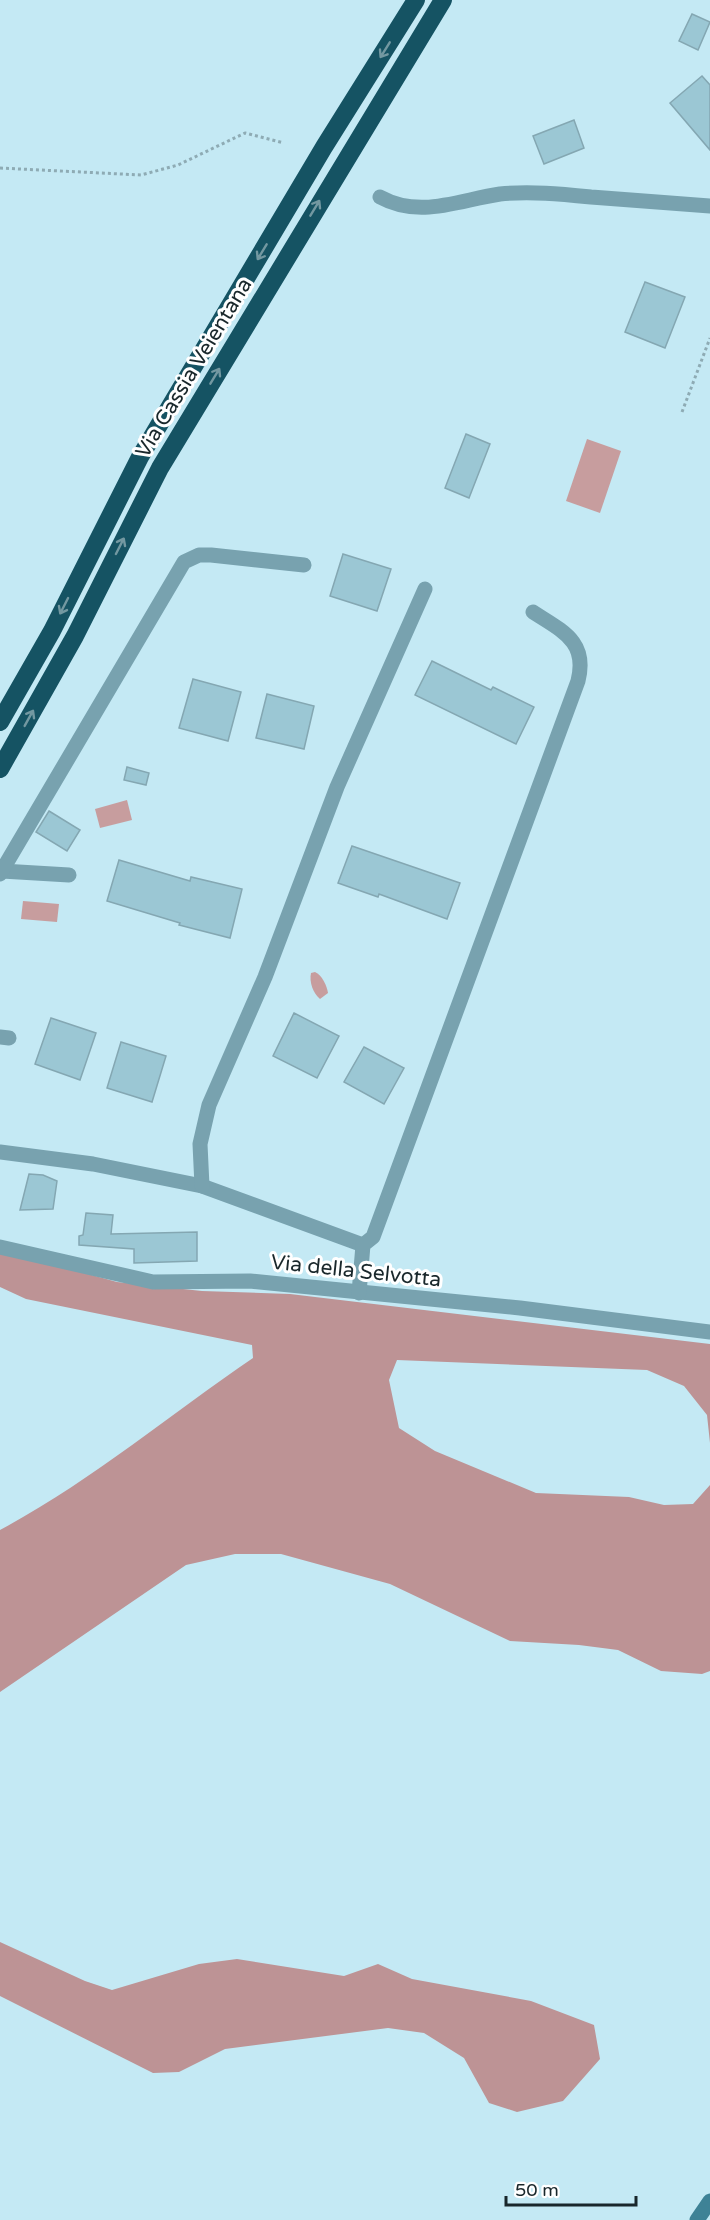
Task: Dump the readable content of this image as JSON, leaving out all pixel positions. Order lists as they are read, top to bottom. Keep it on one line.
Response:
{"streets":{"highway":["Via Cassia Veientana"],"street":["Via della Selvotta"]},"scale_bar":"50 m"}
